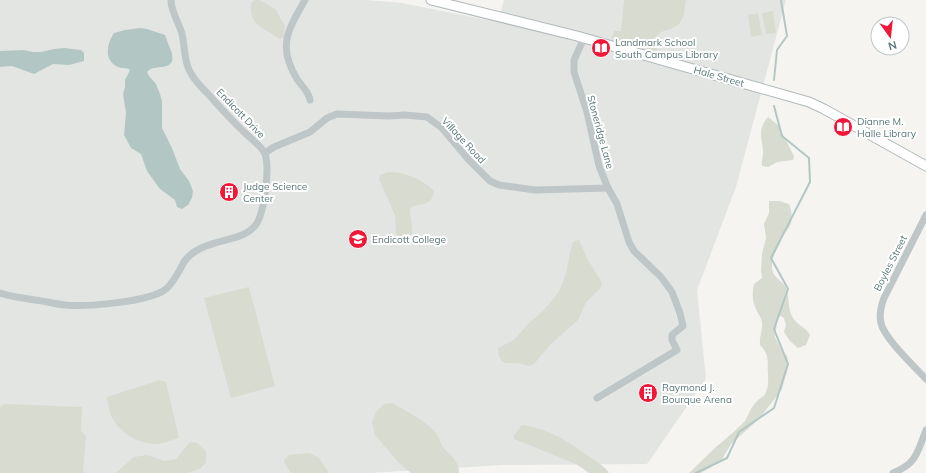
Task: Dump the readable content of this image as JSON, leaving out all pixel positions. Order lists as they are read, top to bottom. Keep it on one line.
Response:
{"streets":{"main road":["Hale Street"],"street":["Endicott Drive","Stoneridge Lane","Village Road","Boyles Street"]},"crossings":[["Hale Street","Stoneridge Lane"],["Endicott Drive","Village Road"],["Stoneridge Lane","Village Road"]],"places":{"library":["Landmark School South Campus Library","Dianne M. Halle Library"],"building":["Judge Science Center","Raymond J. Bourque Arena"],"school or university":["Endicott College"]},"north":"bottom"}
